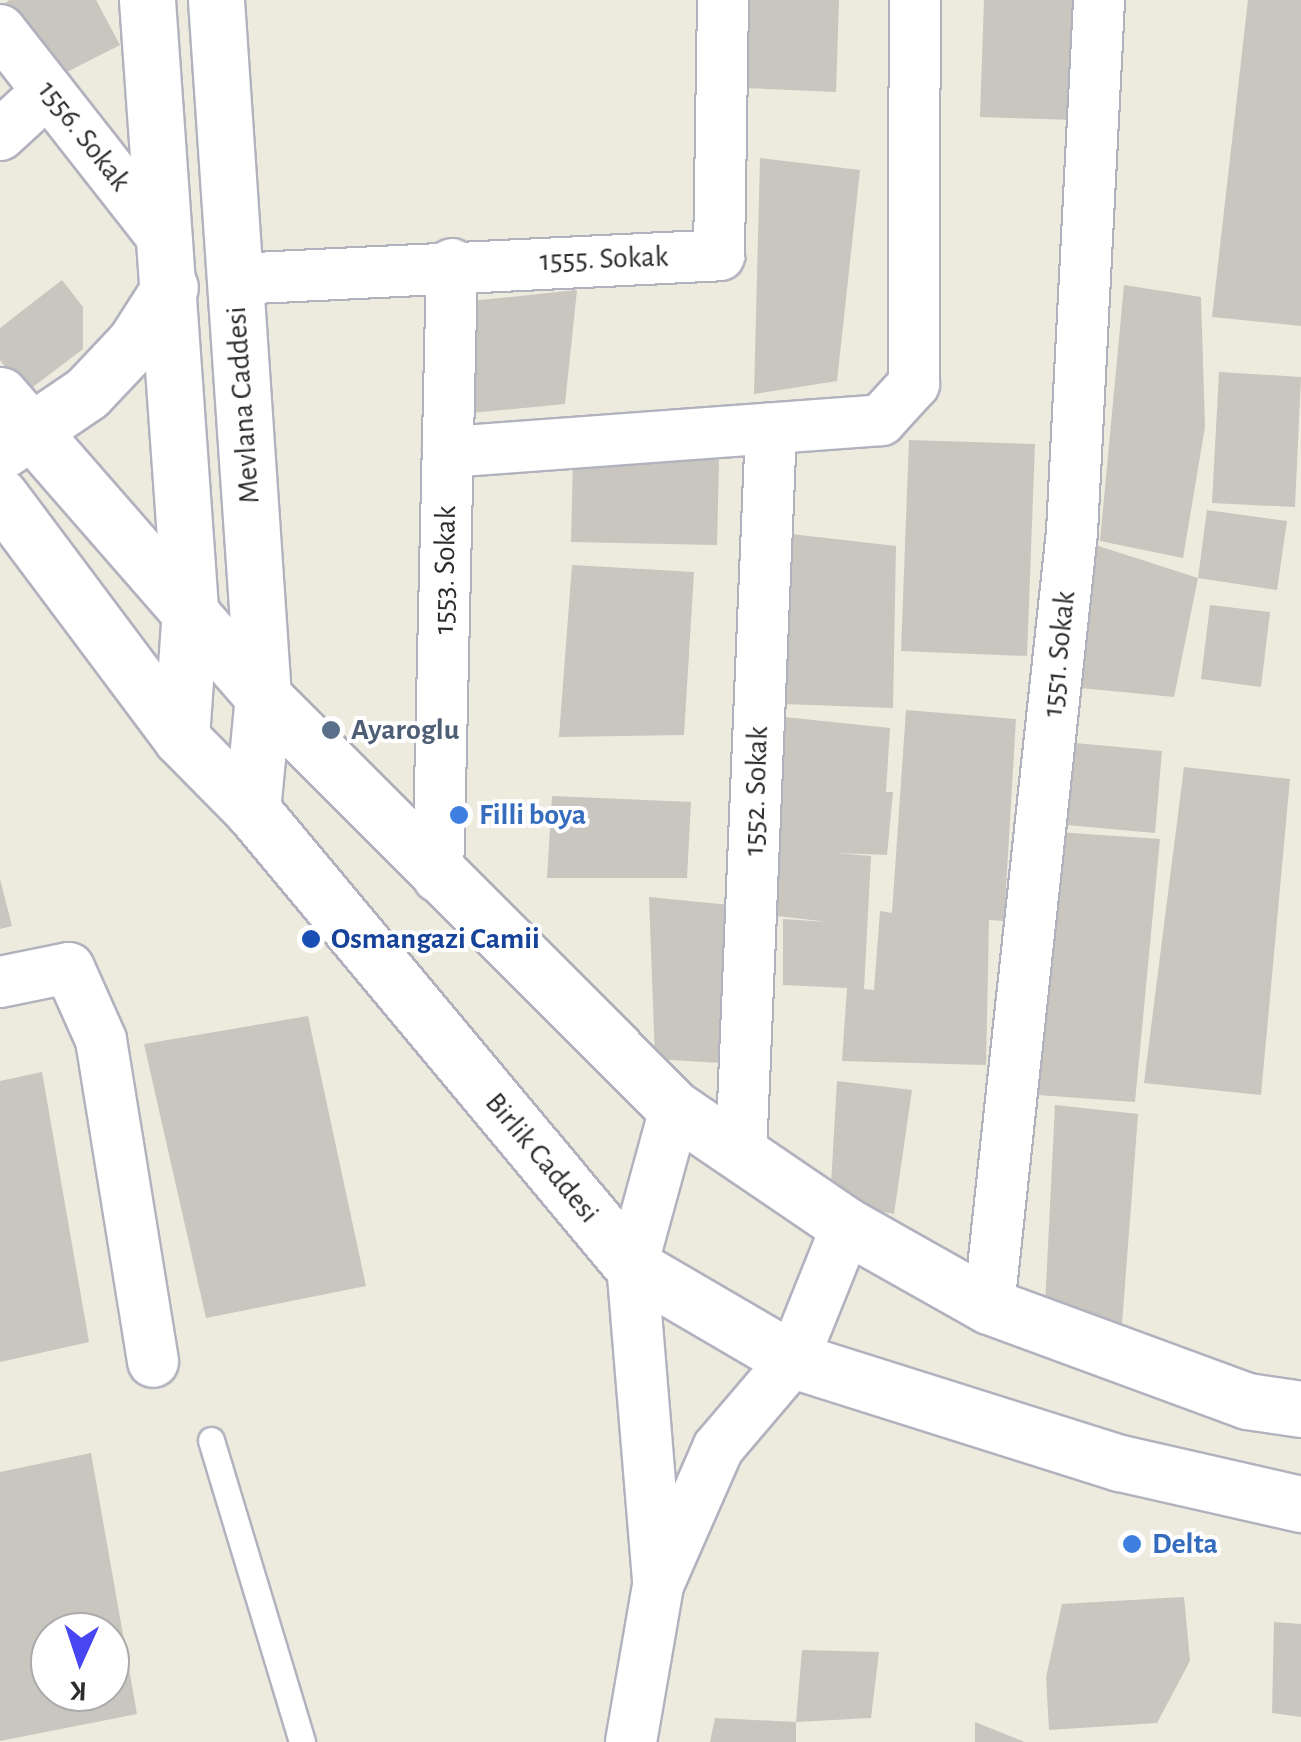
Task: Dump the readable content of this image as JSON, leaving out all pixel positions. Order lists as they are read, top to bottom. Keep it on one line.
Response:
{"streets":{"main road":["Mevlana Caddesi","Birlik Caddesi"],"street":["1556. Sokak","1555. Sokak","1553. Sokak","1551. Sokak","1552. Sokak"]},"crossings":[["1555. Sokak","Mevlana Caddesi"],["1555. Sokak","1553. Sokak"],["Mevlana Caddesi","Birlik Caddesi"]],"places":["Ayaroglu","Filli boya","Osmangazi Camii","Delta"],"north":"bottom"}
